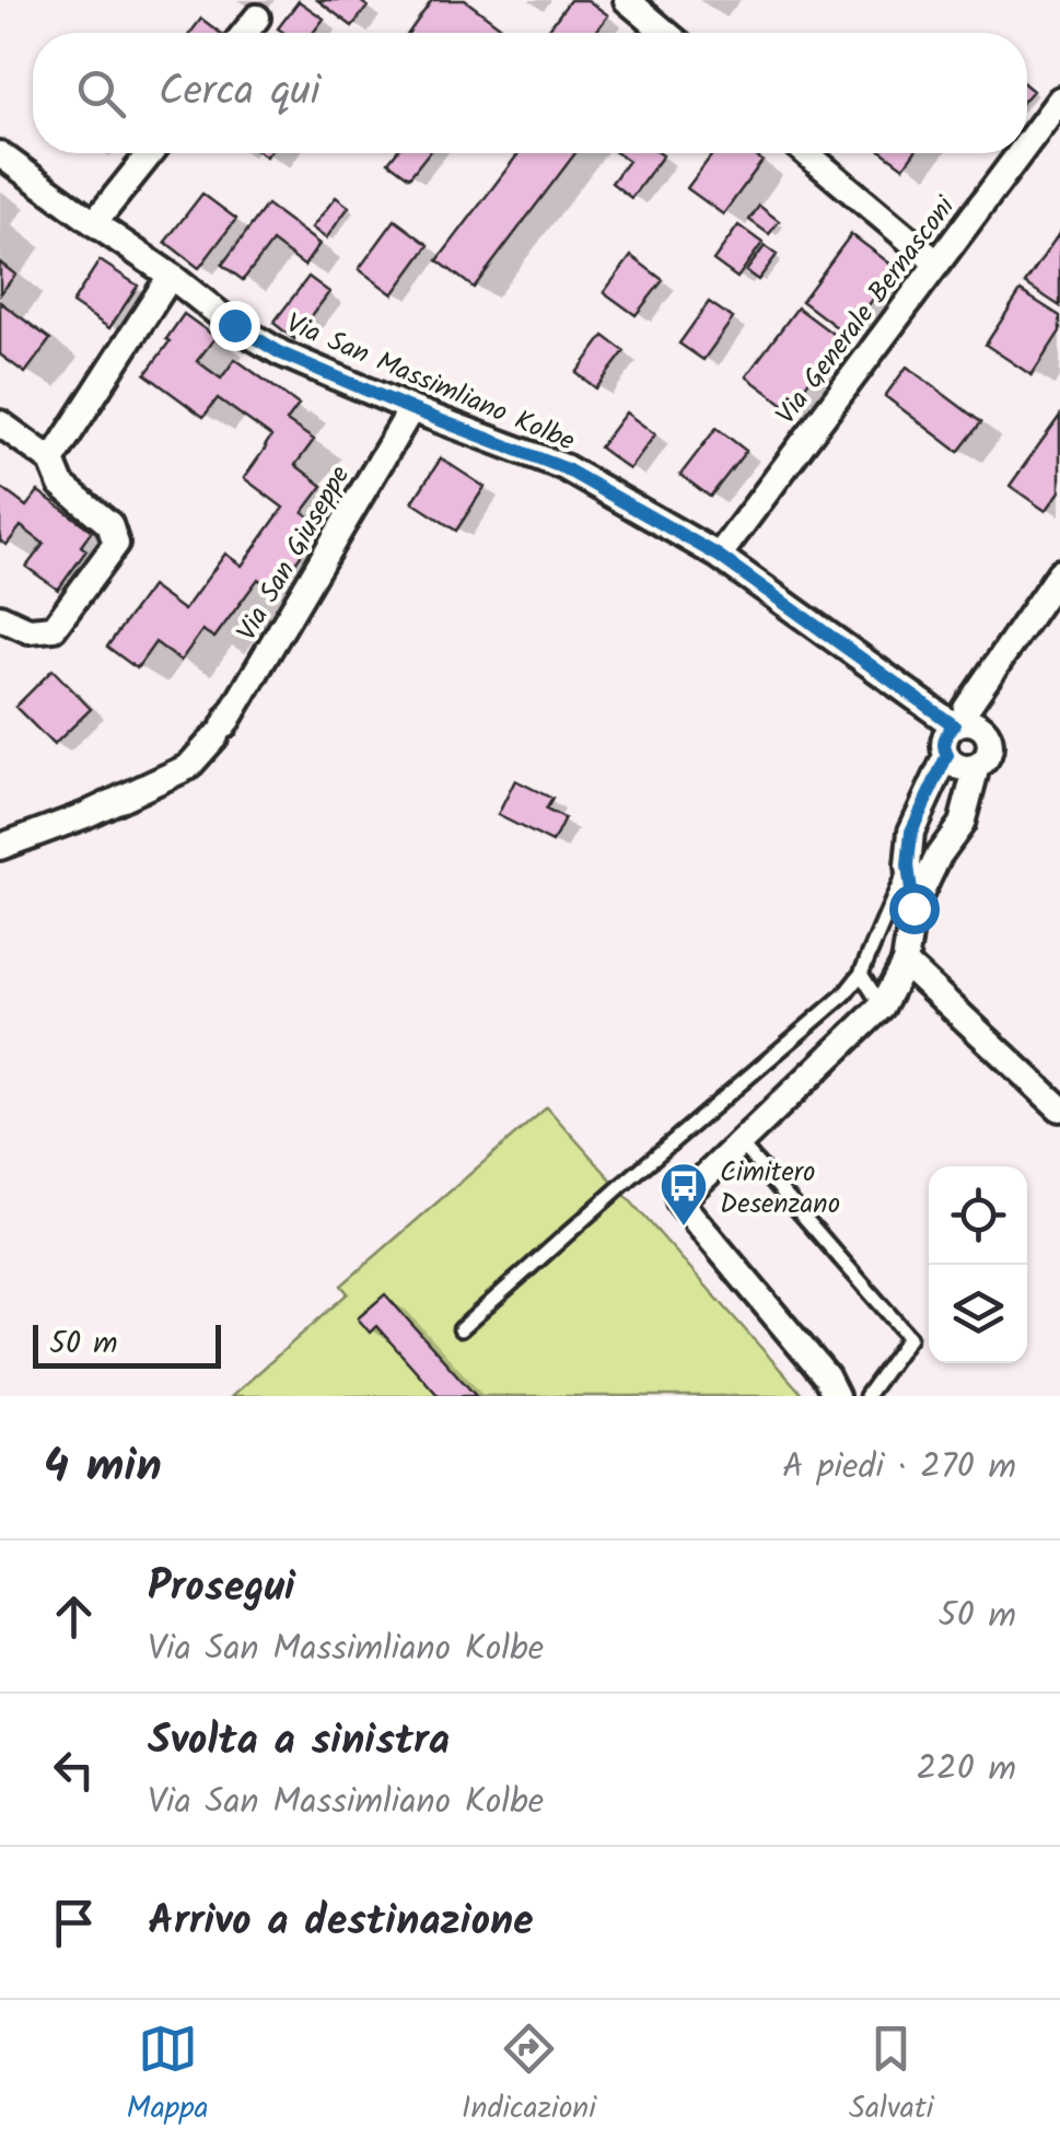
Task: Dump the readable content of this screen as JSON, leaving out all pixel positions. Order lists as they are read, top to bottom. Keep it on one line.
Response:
{"streets":{"street":["Via Generale Bernasconi","Via San Massimliano Kolbe","Via San Giuseppe"]},"crossings":[["Via Generale Bernasconi","Via San Massimliano Kolbe"],["Via San Massimliano Kolbe","Via San Giuseppe"]],"places":{"bus stop":["Cimitero Desenzano"]},"scale_bar":"50 m","page":{"search":"Cerca qui","scale":"50 m","heading":["4 min","A piedi · 270 m"],"list":[["Prosegui","Via San Massimliano Kolbe","50 m"],["Svolta a sinistra","Via San Massimliano Kolbe","220 m"],"Arrivo a destinazione"],"nav":["Mappa","Indicazioni","Salvati"]}}
